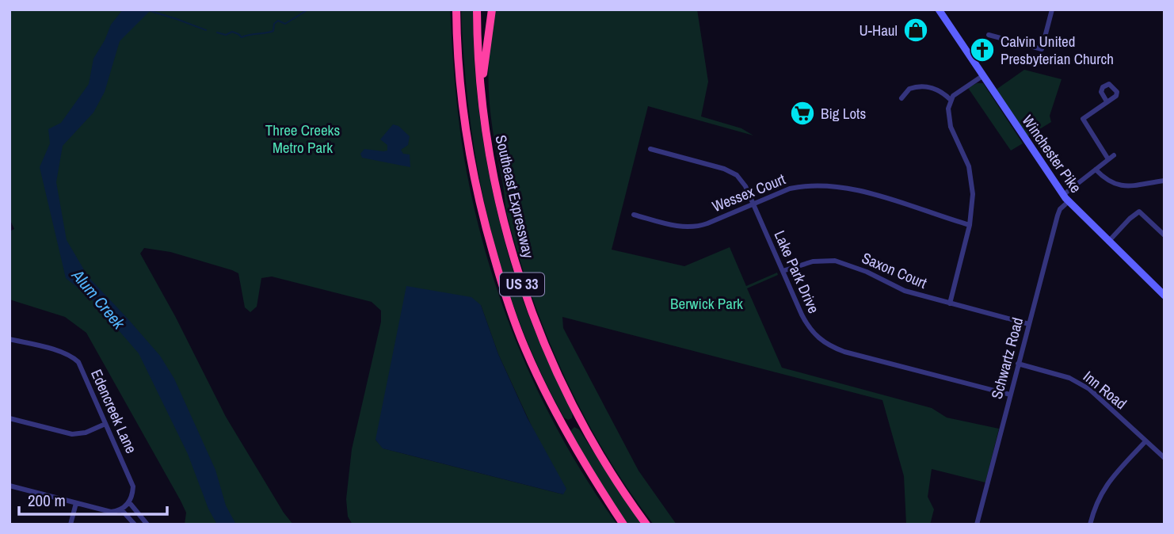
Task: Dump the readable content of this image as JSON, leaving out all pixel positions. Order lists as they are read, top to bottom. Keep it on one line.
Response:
{"streets":{"highway":["Southeast Expressway","US 33"],"main road":["Winchester Pike"],"street":["Wessex Court","Saxon Court","Lake Park Drive","Schwartz Road","Inn Road","Edencreek Lane"]},"crossings":[["Winchester Pike","Schwartz Road"],["Wessex Court","Lake Park Drive"],["Saxon Court","Lake Park Drive"],["Saxon Court","Schwartz Road"],["Lake Park Drive","Schwartz Road"],["Schwartz Road","Inn Road"]],"water":["Alum Creek"],"parks":["Three Creeks Metro Park","Berwick Park"],"places":{"shop":["U-Haul"],"church":["Calvin United Presbyterian Church"],"supermarket":["Big Lots"]},"scale_bar":"200 m"}
